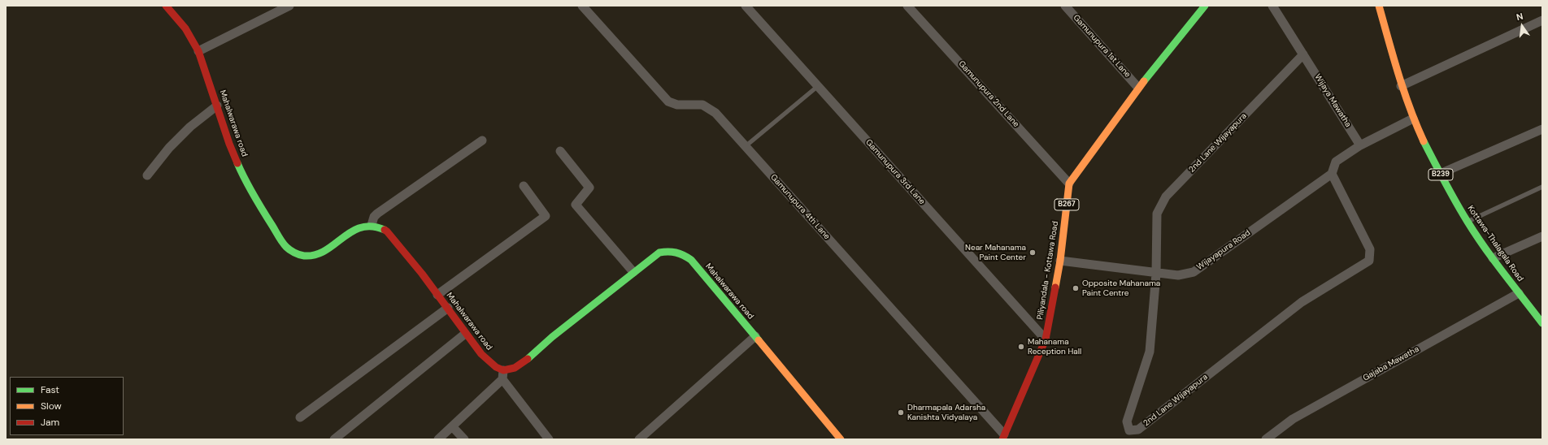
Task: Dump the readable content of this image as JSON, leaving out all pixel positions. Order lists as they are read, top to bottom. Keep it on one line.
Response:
{"streets":{"street":["Gamunupura 1st Lane","Gamunupura 2nd Lane","Wijaya Mawatha","Mahalwarawa road","2nd Lane Wijayapura","Gamunupura 3rd Lane","B239","B267","Gamunupura 4th Lane","Kottawa-Thalagala Road","Wijayapura Road","Piliyandala - Kottawa Road","Gajaba Mawatha"]},"crossings":[["Gamunupura 1st Lane","Piliyandala - Kottawa Road"],["Gamunupura 2nd Lane","Piliyandala - Kottawa Road"],["Wijaya Mawatha","2nd Lane Wijayapura"],["2nd Lane Wijayapura","Wijayapura Road"],["Gamunupura 3rd Lane","Piliyandala - Kottawa Road"],["Gamunupura 4th Lane","Piliyandala - Kottawa Road"],["Kottawa-Thalagala Road","Gajaba Mawatha"],["Wijayapura Road","Piliyandala - Kottawa Road"]],"places":["Near Mahanama Paint Center","Opposite Mahanama Paint Centre","Mahanama Reception Hall","Dharmapala Adarsha Kanishta Vidyalaya"],"legend":["Fast","Slow","Jam"],"north":"top"}
